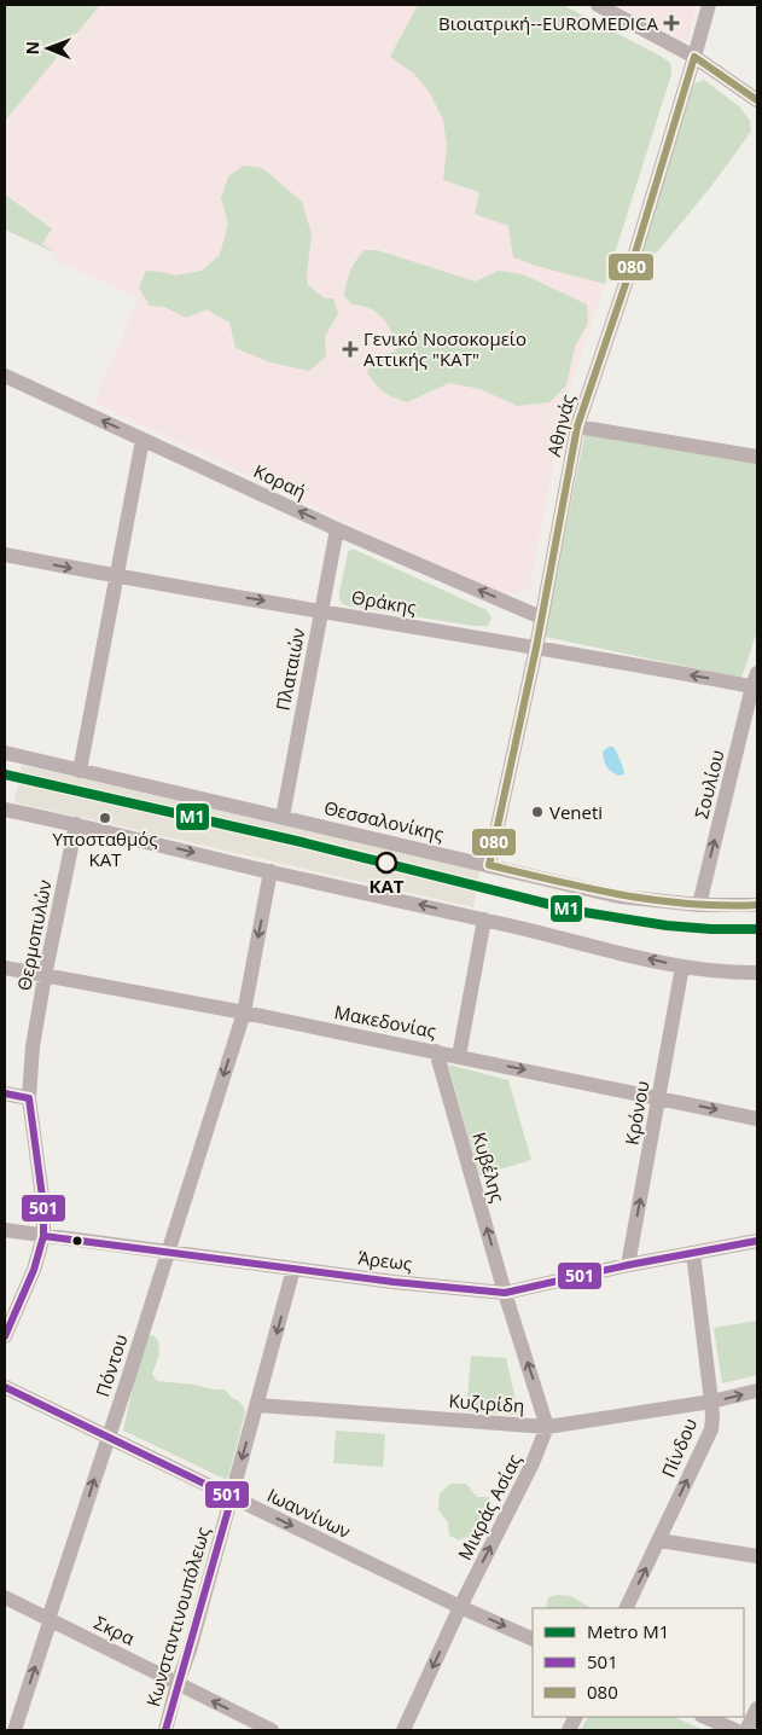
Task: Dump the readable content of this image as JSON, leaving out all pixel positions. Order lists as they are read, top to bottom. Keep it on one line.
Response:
{"streets":{"street":["Αθηνάς","Κοραή","Θράκης","Πλαταιών","Σουλίου","Θεσσαλονίκης","Θερμοπυλών","Μακεδονίας","Κρόνου","Κυβέλης","Άρεως","Πόντου","Κυζιρίδη","Πίνδου","Μικράς Ασίας","Ιωαννίνων","Κωνσταντινουπόλεως","Σκρα"]},"crossings":[["Αθηνάς","Κοραή"],["Αθηνάς","Θράκης"],["Αθηνάς","Θεσσαλονίκης"],["Κοραή","Πλαταιών"],["Θράκης","Πλαταιών"],["Θράκης","Σουλίου"],["Πλαταιών","Θεσσαλονίκης"],["Σουλίου","Θεσσαλονίκης"],["Θερμοπυλών","Μακεδονίας"],["Θερμοπυλών","Άρεως"],["Μακεδονίας","Κρόνου"],["Μακεδονίας","Κυβέλης"],["Μακεδονίας","Πόντου"],["Κρόνου","Άρεως"],["Κυβέλης","Άρεως"],["Άρεως","Πόντου"],["Άρεως","Πίνδου"],["Άρεως","Κωνσταντινουπόλεως"],["Πόντου","Ιωαννίνων"],["Πόντου","Σκρα"],["Κυζιρίδη","Πίνδου"],["Κυζιρίδη","Μικράς Ασίας"],["Κυζιρίδη","Κωνσταντινουπόλεως"],["Μικράς Ασίας","Ιωαννίνων"],["Ιωαννίνων","Κωνσταντινουπόλεως"],["Κωνσταντινουπόλεως","Σκρα"]],"one_way":["Κοραή","Σουλίου","Κρόνου","Κυβέλης","Πίνδου","Ιωαννίνων","Κωνσταντινουπόλεως","Σκρα"],"places":{"health":["Βιοιατρική--EUROMEDICA","Γενικό Νοσοκομείο Αττικής \"ΚΑΤ\""],"other":["Veneti","Υποσταθμός ΚΑΤ","KAT"]},"lines":["transit line 080","metro line Μ1","transit line 501"],"legend":["Metro Μ1","501","080"],"north":"left"}
